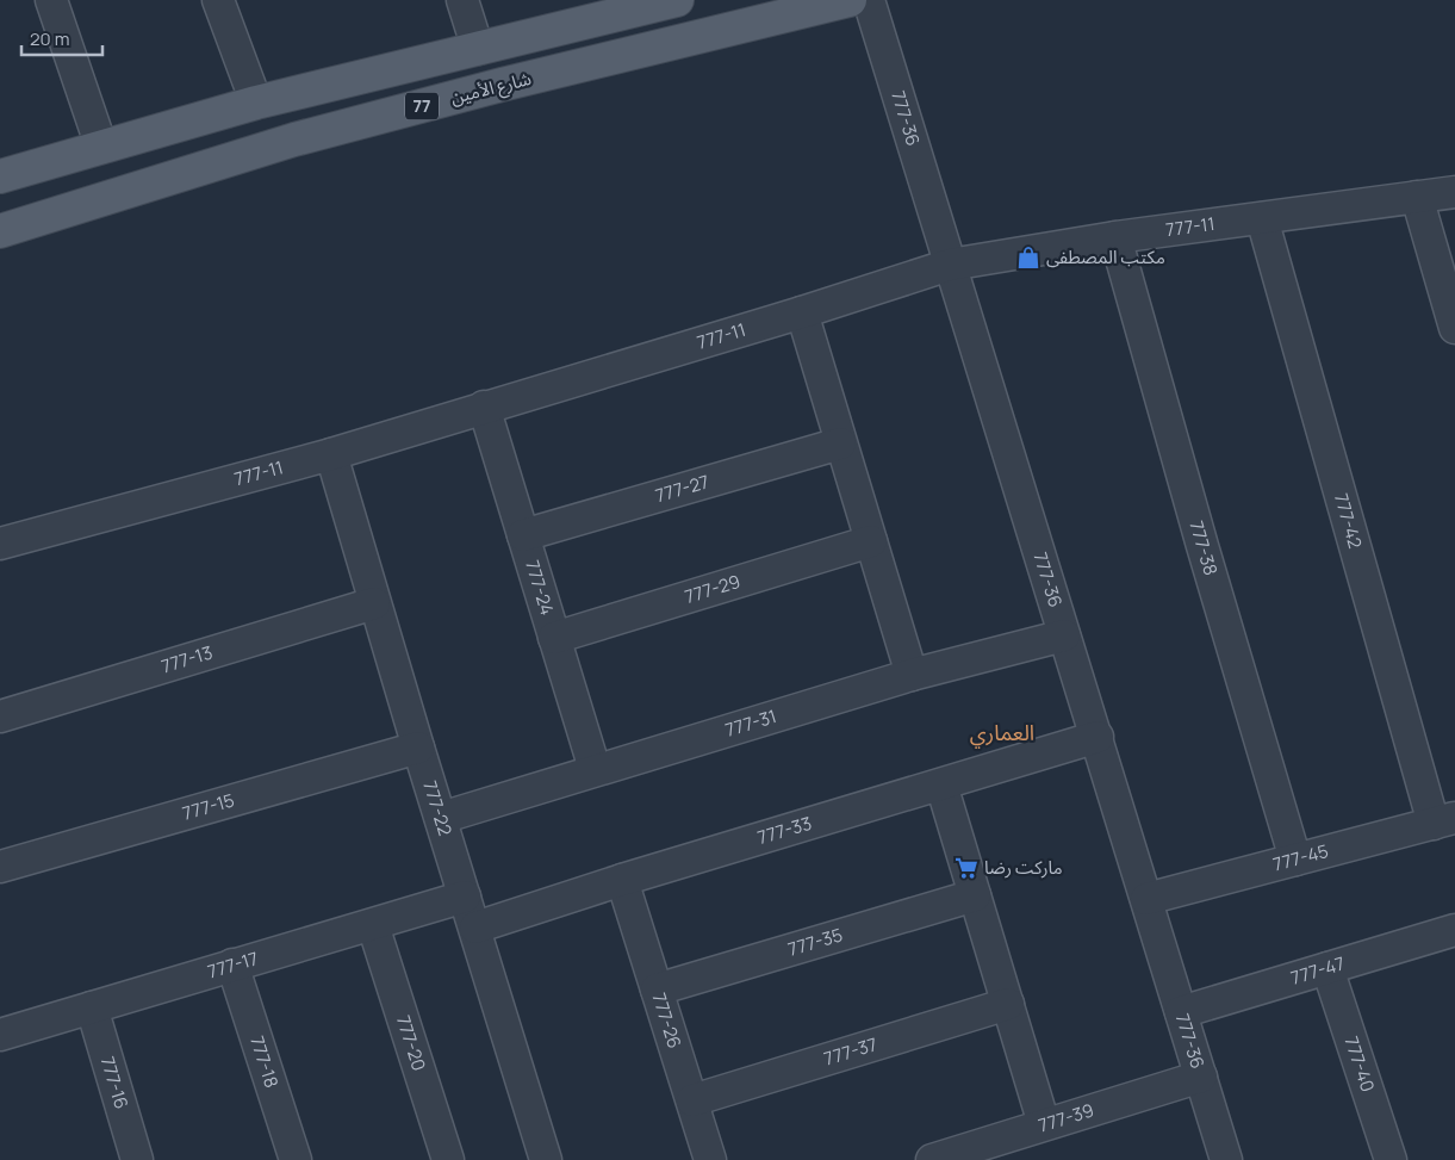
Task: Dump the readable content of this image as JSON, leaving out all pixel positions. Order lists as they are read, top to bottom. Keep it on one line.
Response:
{"streets":{"main road":["شارع الأمين","77"],"street":["777-36","777-11","777-27","777-42","777-38","777-24","777-29","777-13","777-31","777-15","777-22","777-33","777-45","777-35","777-17","777-47","777-26","777-20","777-37","777-18","777-40","777-16","777-39"]},"crossings":[["777-36","777-11"],["777-36","777-31"],["777-36","777-33"],["777-36","777-45"],["777-36","777-47"],["777-36","777-39"],["777-11","777-42"],["777-11","777-38"],["777-11","777-24"],["777-11","777-22"],["777-27","777-24"],["777-42","777-45"],["777-38","777-45"],["777-24","777-29"],["777-24","777-31"],["777-13","777-22"],["777-31","777-22"],["777-15","777-22"],["777-22","777-33"],["777-22","777-17"],["777-33","777-26"],["777-35","777-26"],["777-17","777-20"],["777-17","777-18"],["777-17","777-16"],["777-47","777-40"],["777-26","777-37"]],"districts":["العماري"],"places":{"shop":["مكتب المصطفى"],"supermarket":["ماركت رضا"]},"scale_bar":"20 m"}
